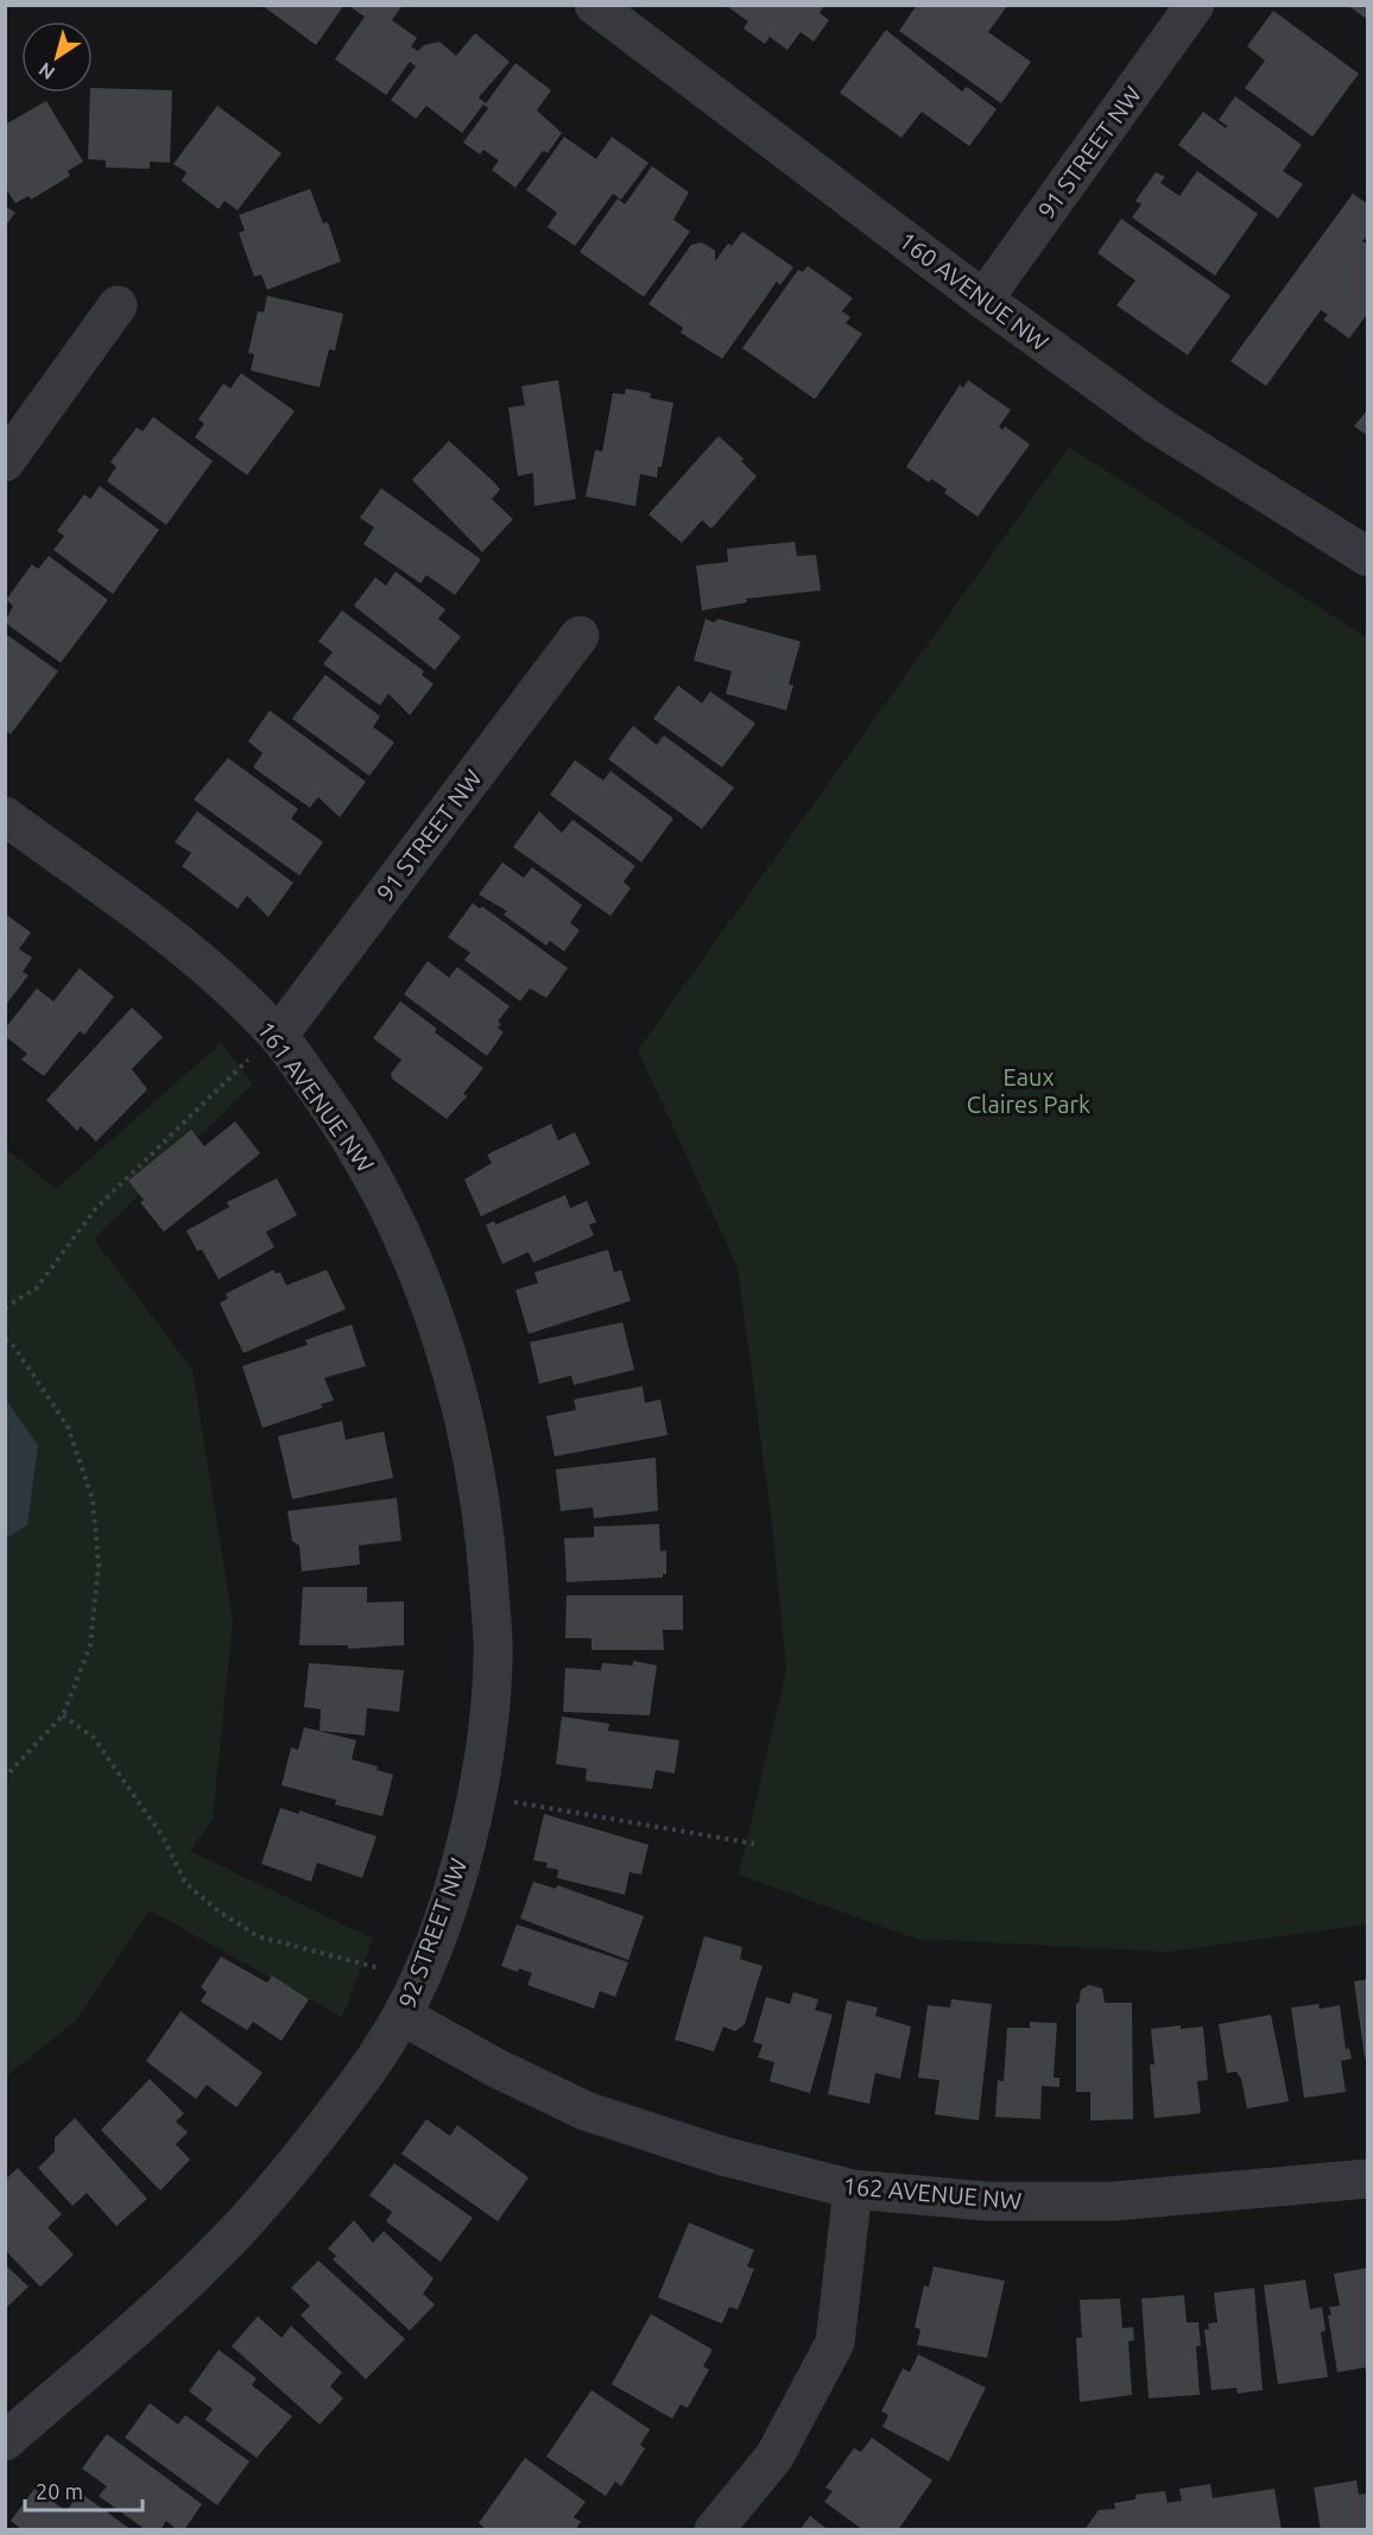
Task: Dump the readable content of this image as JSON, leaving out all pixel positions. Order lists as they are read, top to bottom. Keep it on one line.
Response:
{"streets":{"street":["91 STREET NW","160 AVENUE NW","161 AVENUE NW","92 STREET NW","162 AVENUE NW"]},"crossings":[["91 STREET NW","160 AVENUE NW"],["91 STREET NW","161 AVENUE NW"],["161 AVENUE NW","92 STREET NW"],["92 STREET NW","162 AVENUE NW"]],"parks":["Eaux Claires Park"],"scale_bar":"20 m","north":"bottom left"}
